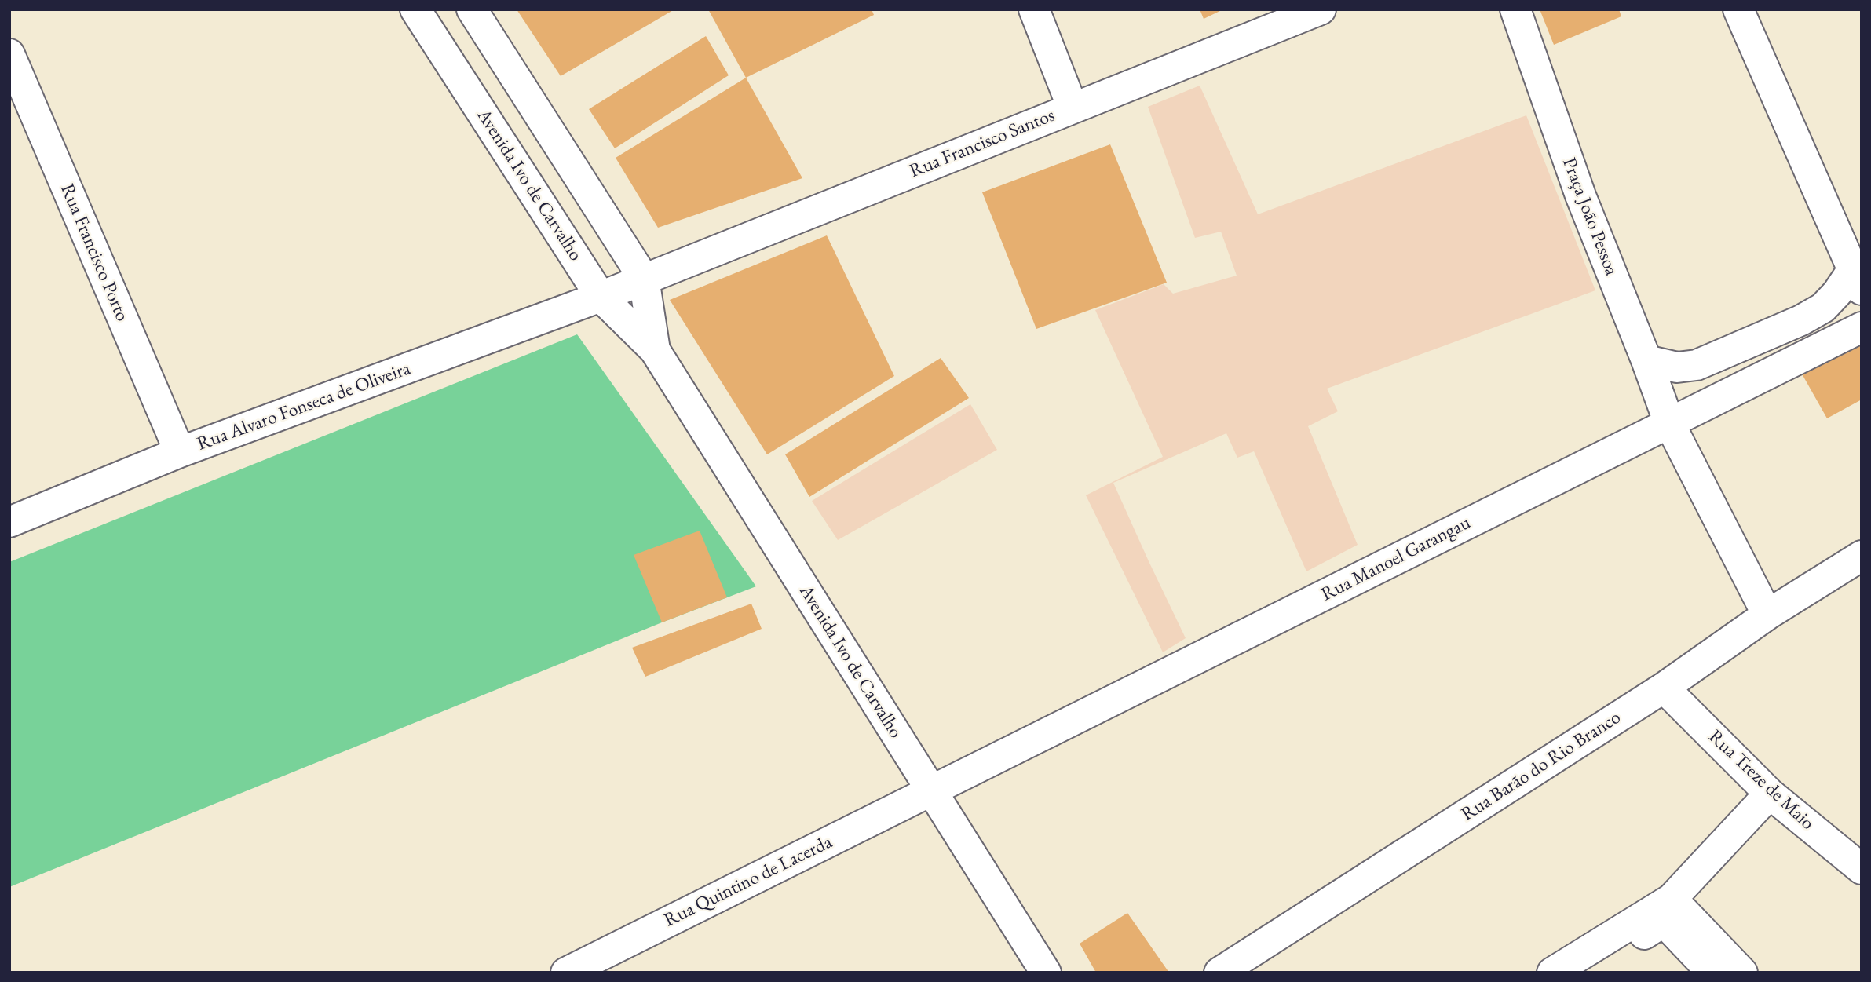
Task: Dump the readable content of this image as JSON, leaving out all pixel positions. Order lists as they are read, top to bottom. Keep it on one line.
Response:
{"streets":{"street":["Rua Francisco Santos","Avenida Ivo de Carvalho","Praça João Pessoa","Rua Francisco Porto","Rua Alvaro Fonseca de Oliveira","Rua Manoel Garangau","Rua Barão do Rio Branco","Rua Treze de Maio","Rua Quintino de Lacerda"]},"crossings":[["Rua Francisco Santos","Avenida Ivo de Carvalho"],["Rua Francisco Santos","Rua Alvaro Fonseca de Oliveira"],["Avenida Ivo de Carvalho","Rua Alvaro Fonseca de Oliveira"],["Avenida Ivo de Carvalho","Rua Manoel Garangau"],["Avenida Ivo de Carvalho","Rua Quintino de Lacerda"],["Praça João Pessoa","Rua Manoel Garangau"],["Praça João Pessoa","Rua Barão do Rio Branco"],["Rua Francisco Porto","Rua Alvaro Fonseca de Oliveira"],["Rua Manoel Garangau","Rua Quintino de Lacerda"],["Rua Barão do Rio Branco","Rua Treze de Maio"]]}
